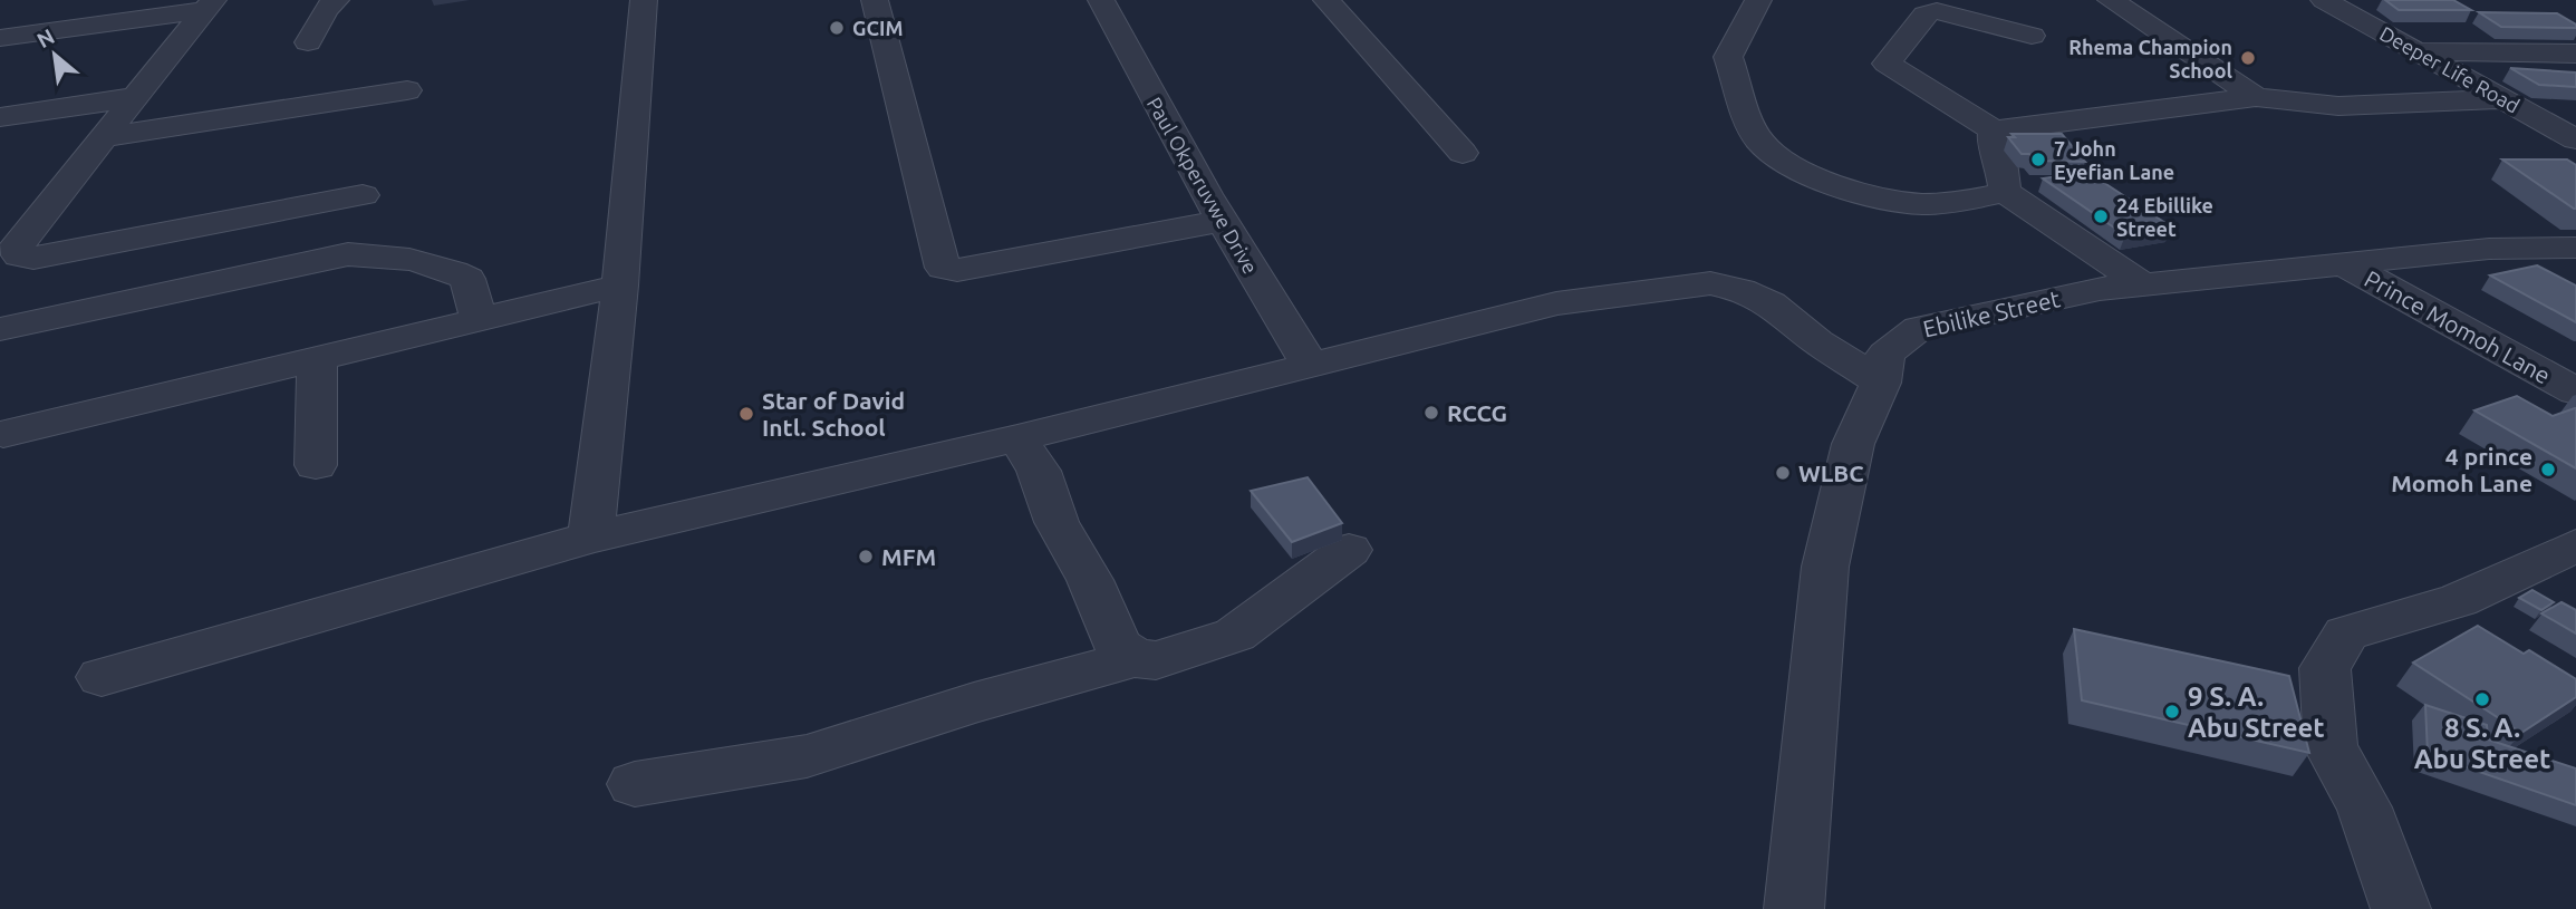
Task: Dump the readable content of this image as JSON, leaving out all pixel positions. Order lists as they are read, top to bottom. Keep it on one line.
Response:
{"streets":{"street":["Deeper Life Road","Paul Okperuvwe Drive","Ebilike Street","Prince Momoh Lane"]},"crossings":[["Ebilike Street","Prince Momoh Lane"]],"places":["GCIM","Rhema Champion School","7 John Eyefian Lane","24 Ebillike Street","RCCG","Star of David Intl. School","4 prince Momoh Lane","WLBC","MFM","8 S. A. Abu Street","9 S. A. Abu Street"],"north":"top left"}
